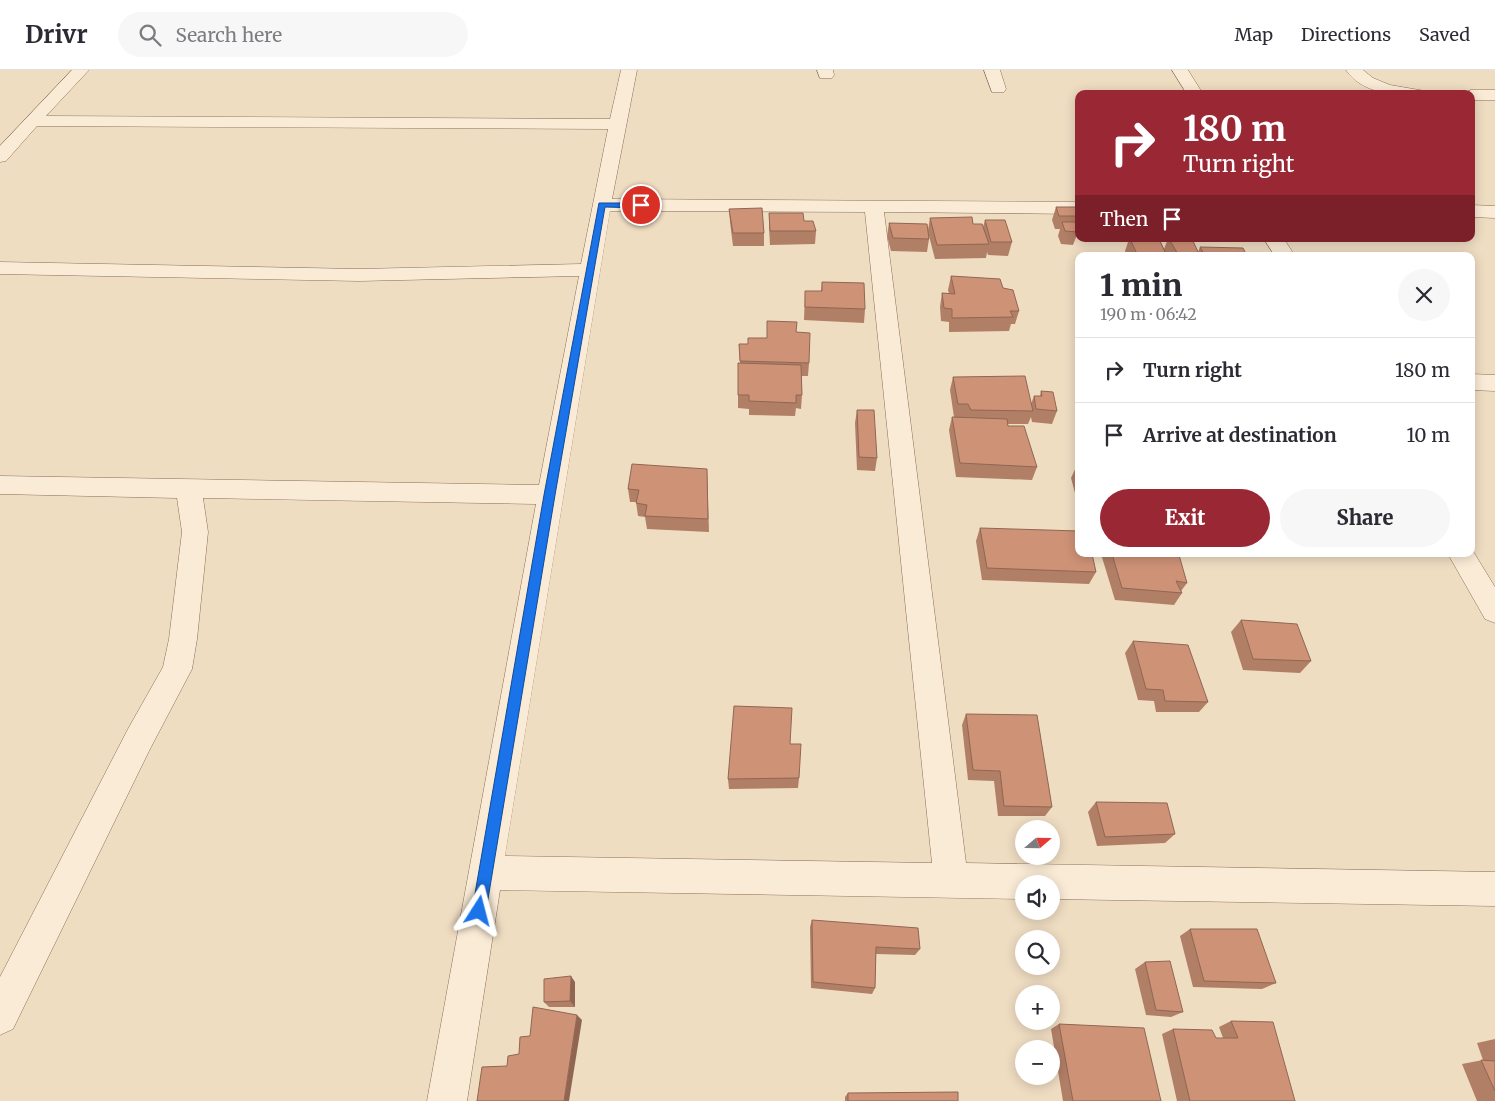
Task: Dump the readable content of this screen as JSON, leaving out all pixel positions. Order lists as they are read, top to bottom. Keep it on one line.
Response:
{"north":"right","page":{"header":"Drivr","search":"Search here","nav":["Map","Directions","Saved"],"turn":["180 m","Turn right"],"then":"Then","heading":["1 min","190 m · 06:42"],"list":[{"name":"Turn right","value":"180 m"},{"name":"Arrive at destination","value":"10 m"}],"buttons":["Exit","Share"],"map_buttons":["+","−"]}}
